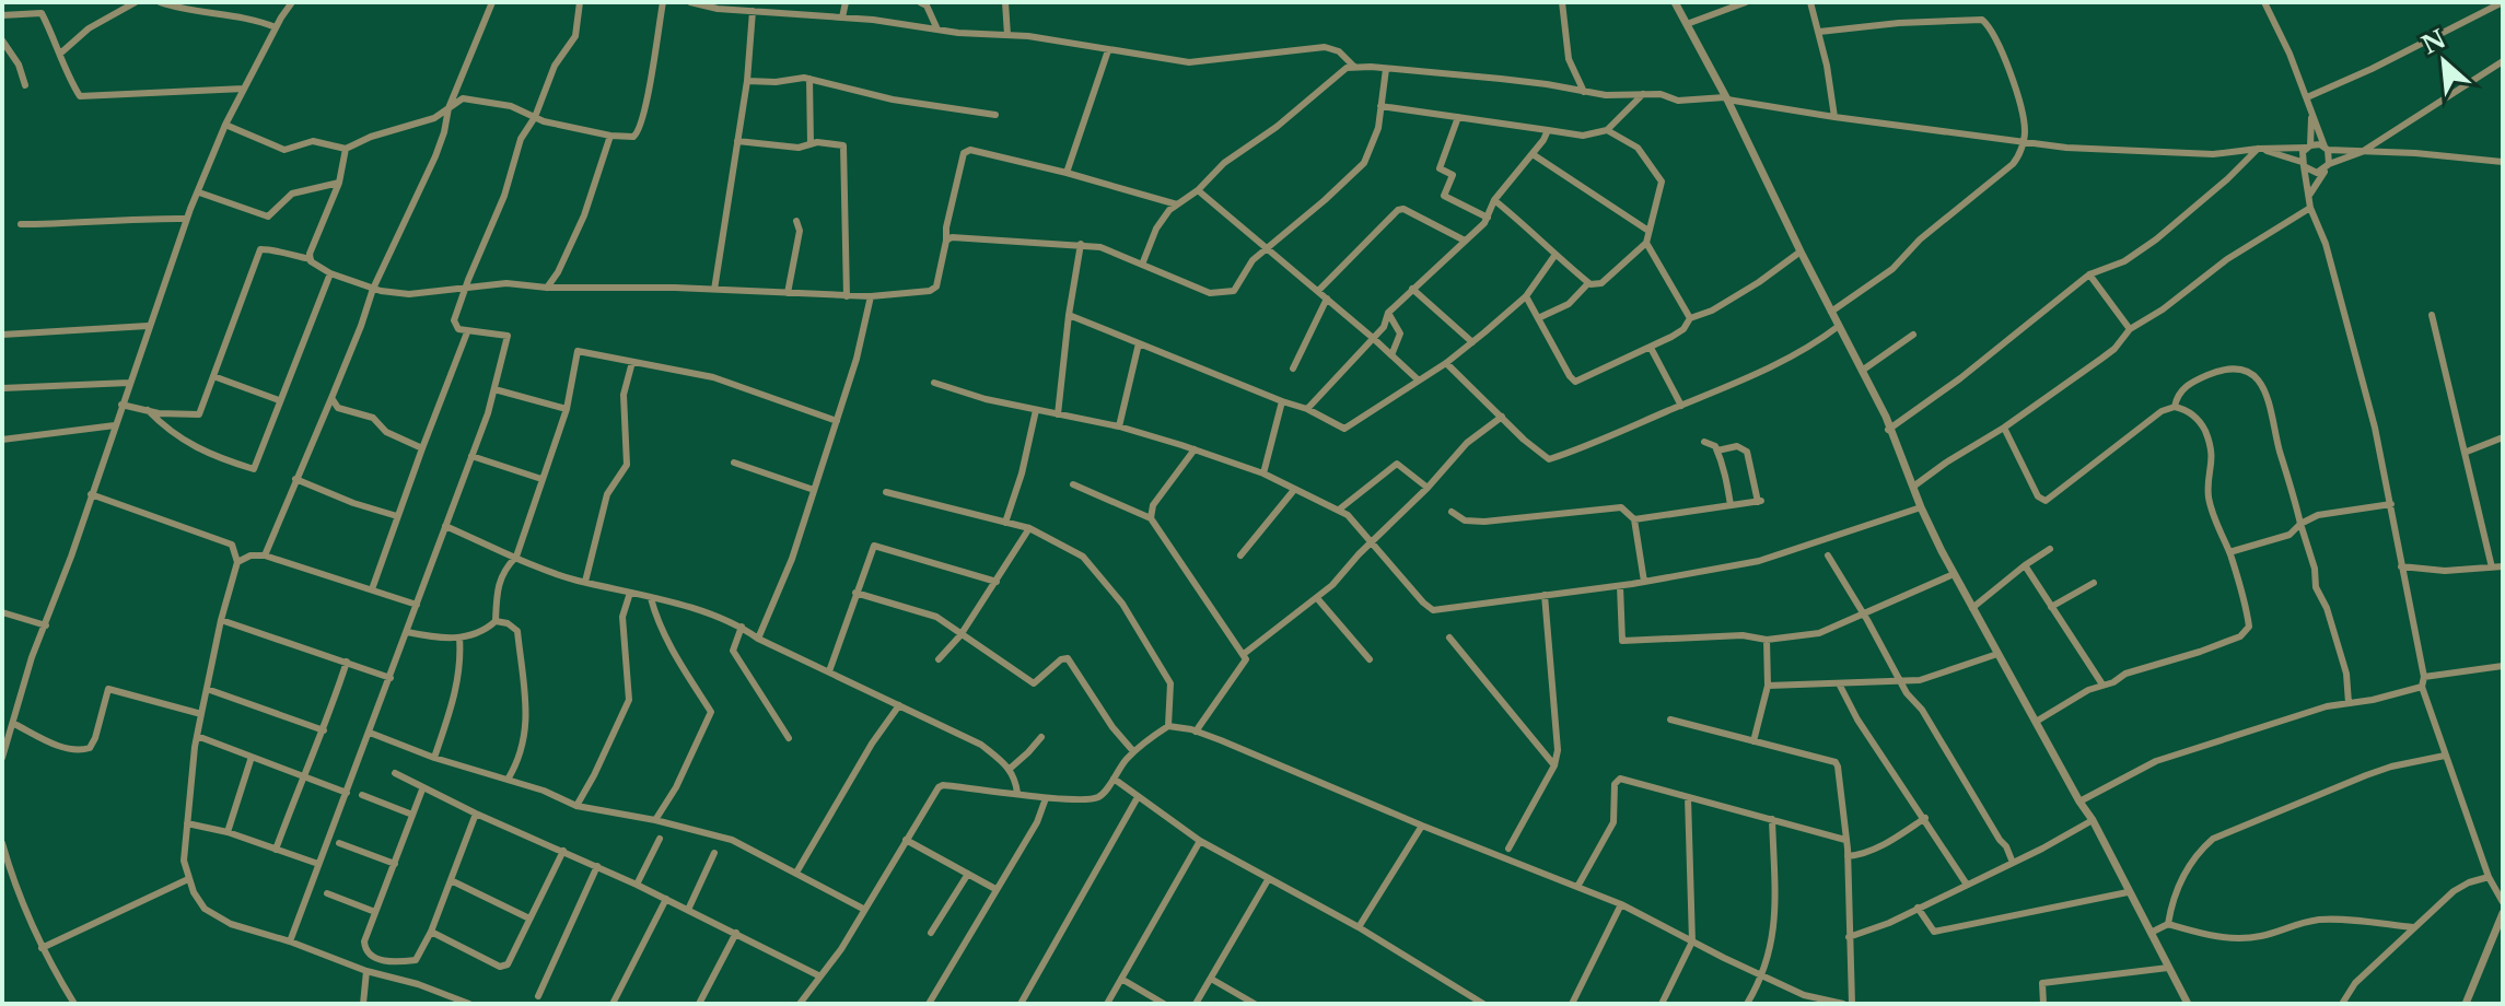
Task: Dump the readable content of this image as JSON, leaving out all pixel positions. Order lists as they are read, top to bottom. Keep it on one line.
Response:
{"north":"top left"}
